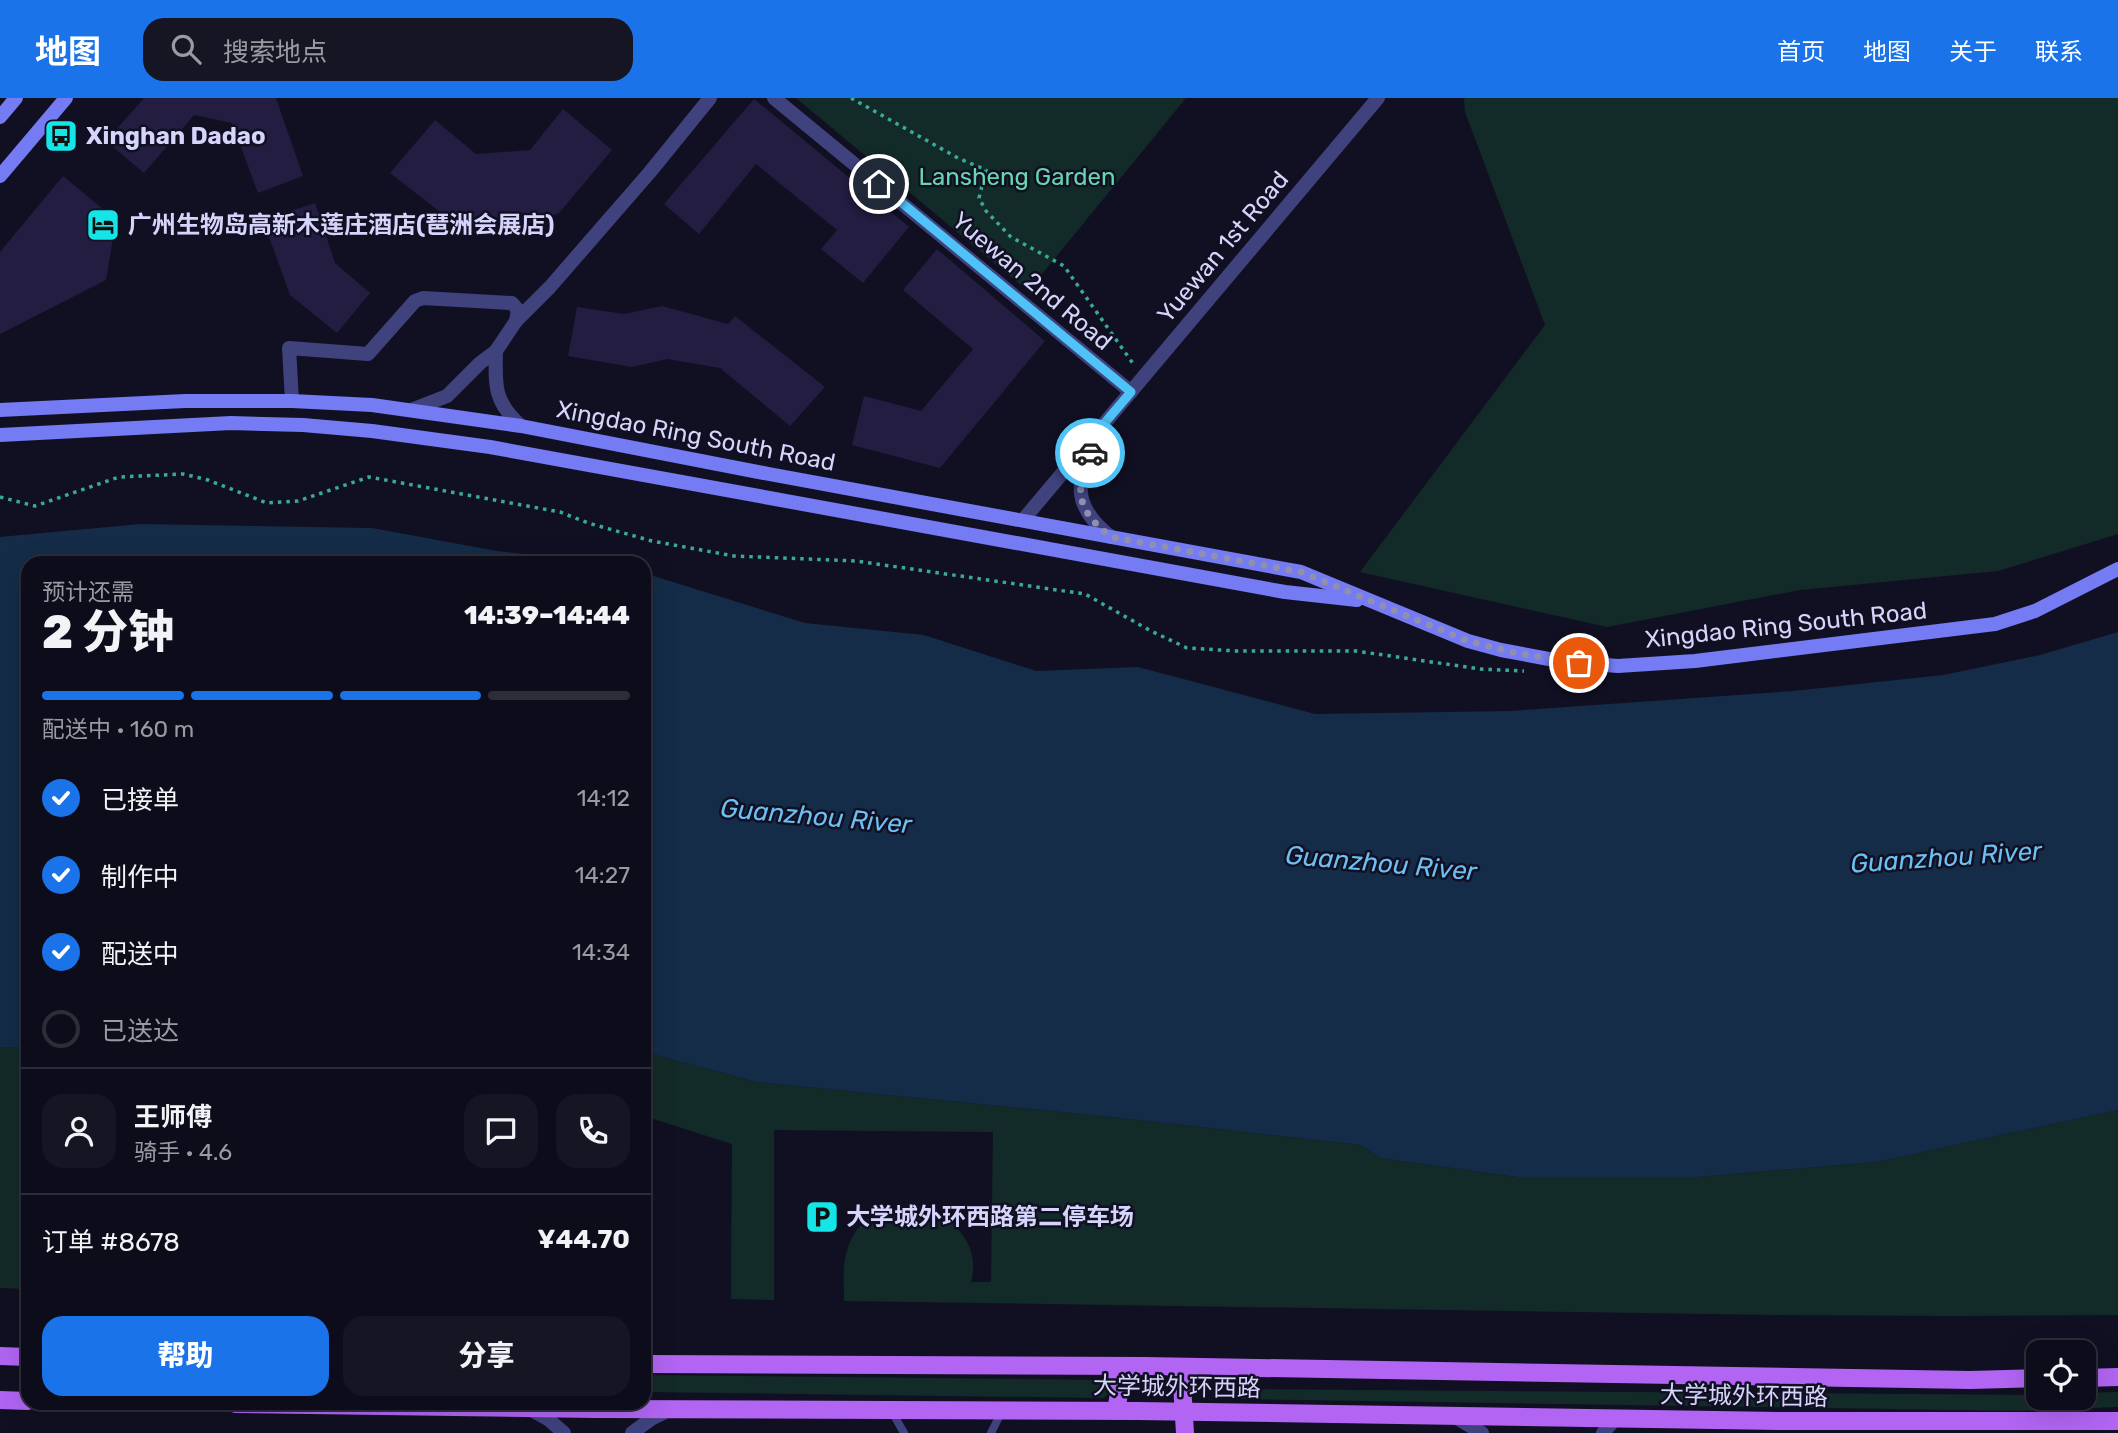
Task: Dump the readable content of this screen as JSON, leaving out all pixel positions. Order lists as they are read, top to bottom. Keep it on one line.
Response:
{"streets":{"main road":["Xingdao Ring South Road","大学城外环西路"],"street":["Yuewan 1st Road","Yuewan 2nd Road"]},"crossings":[["Yuewan 1st Road","Yuewan 2nd Road"],["Yuewan 1st Road","Xingdao Ring South Road"]],"water":["Guanzhou River"],"parks":["Lansheng Garden"],"places":{"bus stop":["Xinghan Dadao"],"hotel":["广州生物岛高新木莲庄酒店(琶洲会展店)"],"parking":["大学城外环西路第二停车场"]},"page":{"header":"地图","search":"搜索地点","nav":["首页","地图","关于","联系"],"heading":["2 分钟","预计还需","14:39–14:44"],"panel":["王师傅","骑手 · 4.6","订单 #8678","¥44.70"],"bar":"配送中 · 160 m","list":[["已接单","14:12"],["制作中","14:27"],["配送中","14:34"],"已送达"],"buttons":["帮助","分享"]}}
